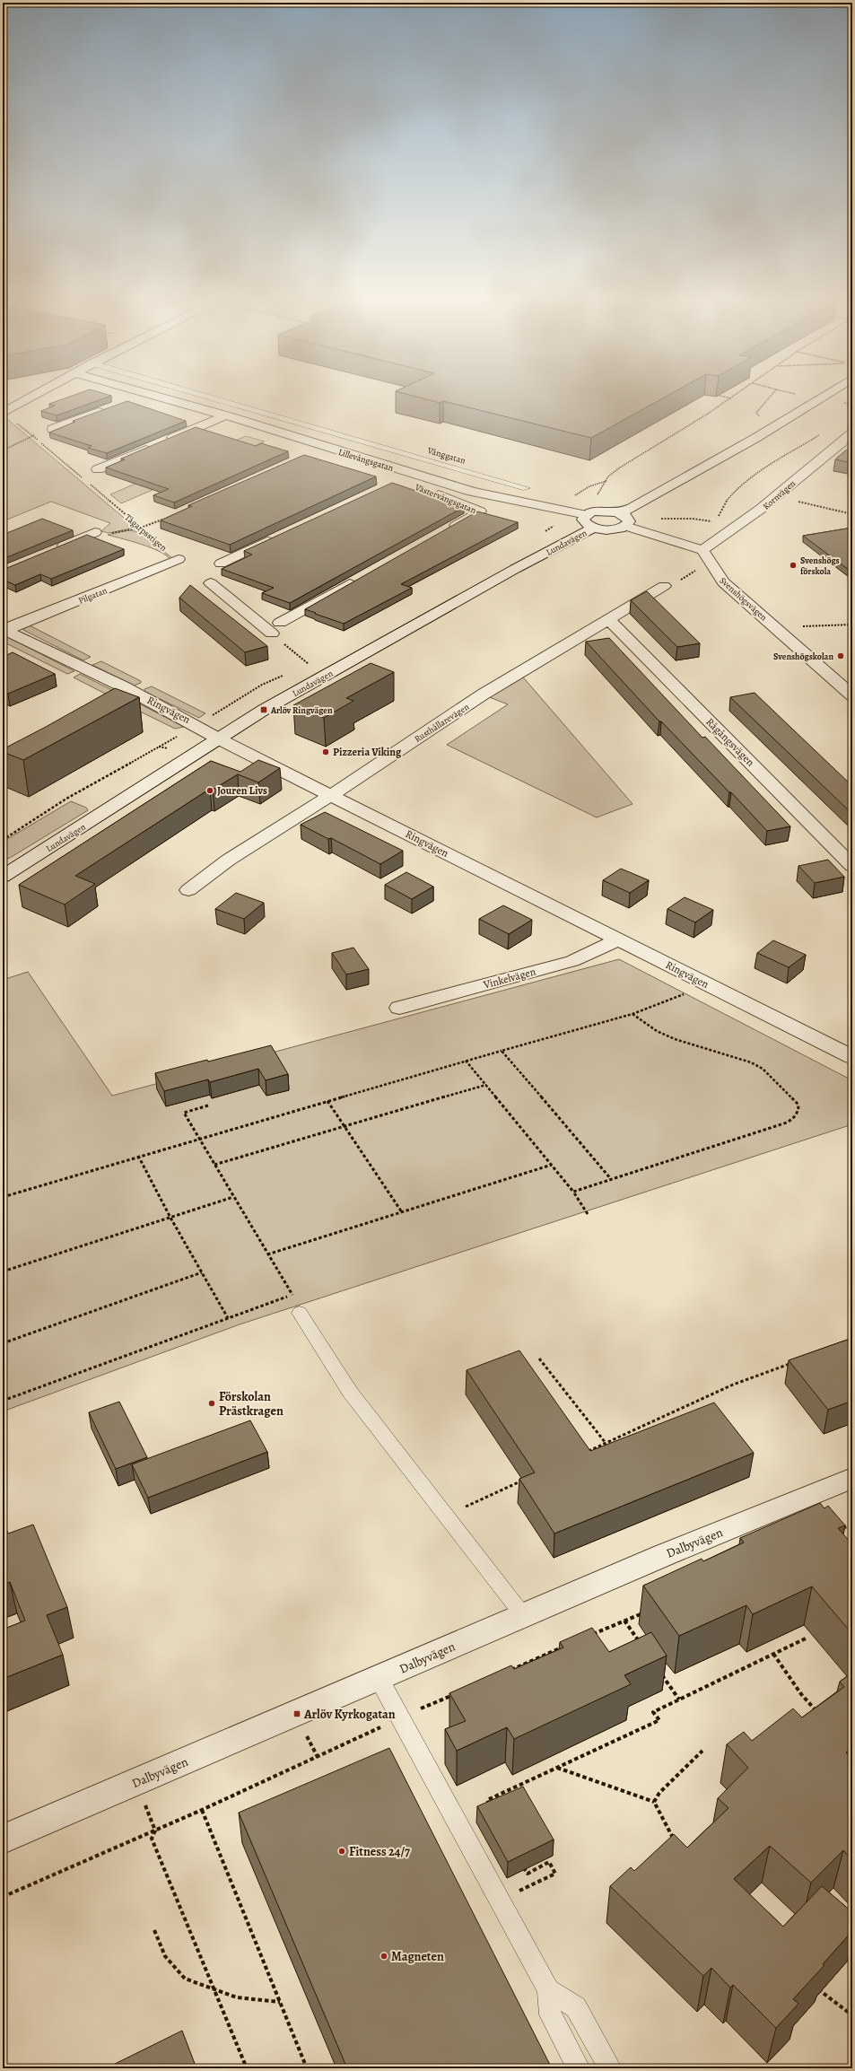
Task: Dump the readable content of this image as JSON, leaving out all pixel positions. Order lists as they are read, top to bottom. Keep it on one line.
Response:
{"streets":{"street":["Lillevångsgatan","Kornvägen","Västervångsgatan","Lundavägen","Pilgatan","Svenshögsvägen","Ringvägen","Rusthållarevägen","Rågångsvägen","Vinkelvägen","Dalbyvägen"],"lane":["Vånggatan"],"path":["Tågarpsstigen"]},"crossings":[["Lillevångsgatan","Västervångsgatan"],["Lillevångsgatan","Lundavägen"],["Kornvägen","Svenshögsvägen"],["Tågarpsstigen","Pilgatan"],["Lundavägen","Ringvägen"],["Pilgatan","Ringvägen"],["Ringvägen","Rusthållarevägen"],["Ringvägen","Vinkelvägen"],["Rusthållarevägen","Rågångsvägen"]],"places":{"other":["Svenshögs förskola","Svenshögskolan","Pizzeria Viking","Jouren Livs","Förskolan Prästkragen","Fitness 24/7","Magneten"],"transit":["Arlöv Ringvägen","Arlöv Kyrkogatan"]}}
